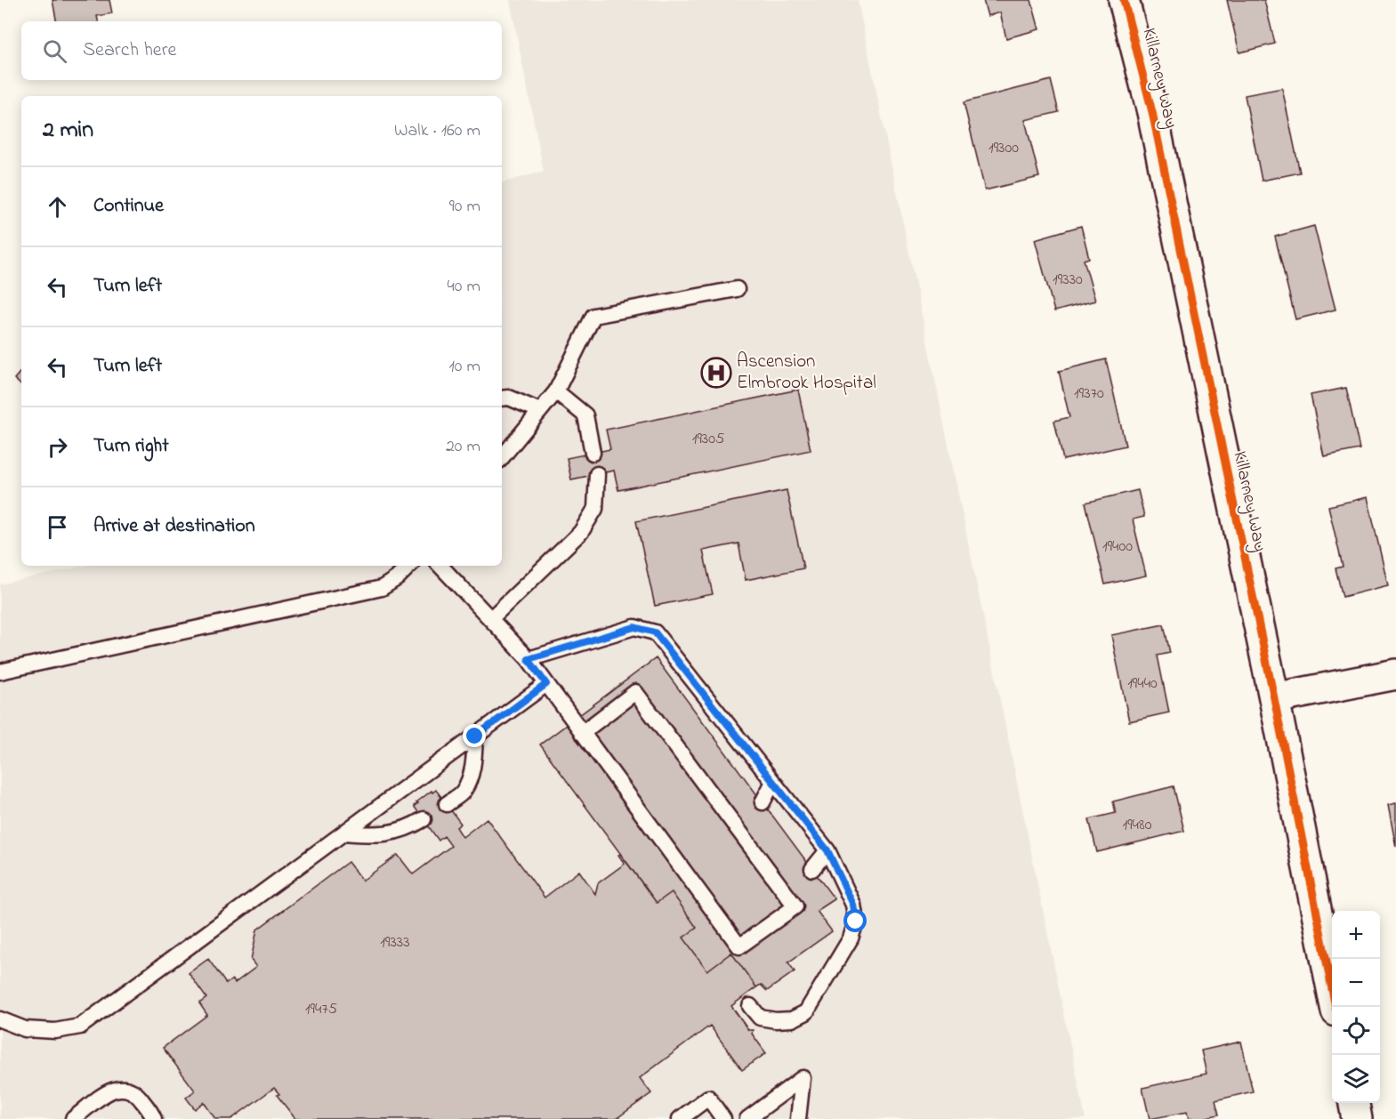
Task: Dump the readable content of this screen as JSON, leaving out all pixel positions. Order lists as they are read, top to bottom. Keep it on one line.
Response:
{"streets":{"street":["Killarney Way"]},"places":{"hospital":["Ascension Elmbrook Hospital"]},"house_numbers":["19300","19330","19370","19305","19400","19440","19480","19333","19475"],"page":{"search":"Search here","heading":["2 min","Walk · 160 m"],"list":[["Continue","90 m"],["Turn left","40 m"],["Turn left","10 m"],["Turn right","20 m"],"Arrive at destination"],"map_buttons":["+","−"]}}
